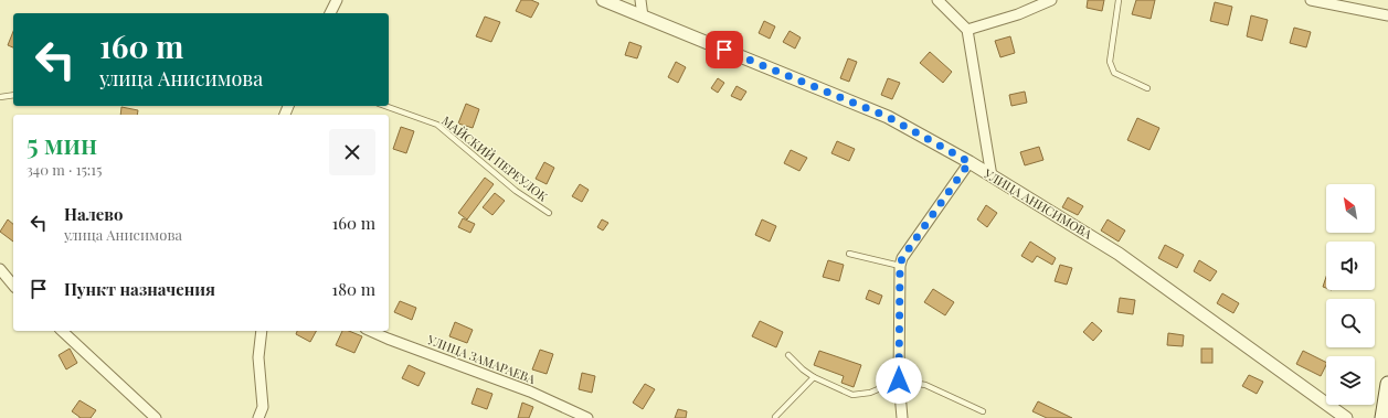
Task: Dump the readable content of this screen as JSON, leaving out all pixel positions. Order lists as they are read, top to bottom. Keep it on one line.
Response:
{"streets":{"street":["УЛИЦА АНИСИМОВА","УЛИЦА ЗАМАРАЕВА"],"lane":["МАЙСКИЙ ПЕРЕУЛОК"]},"north":"top left","page":{"turn":["160 m","улица Анисимова"],"heading":["5 мин","340 m · 15:15"],"list":[{"name":"Налево","note":"улица Анисимова","value":"160 m"},{"name":"Пункт назначения","value":"180 m"}]}}
